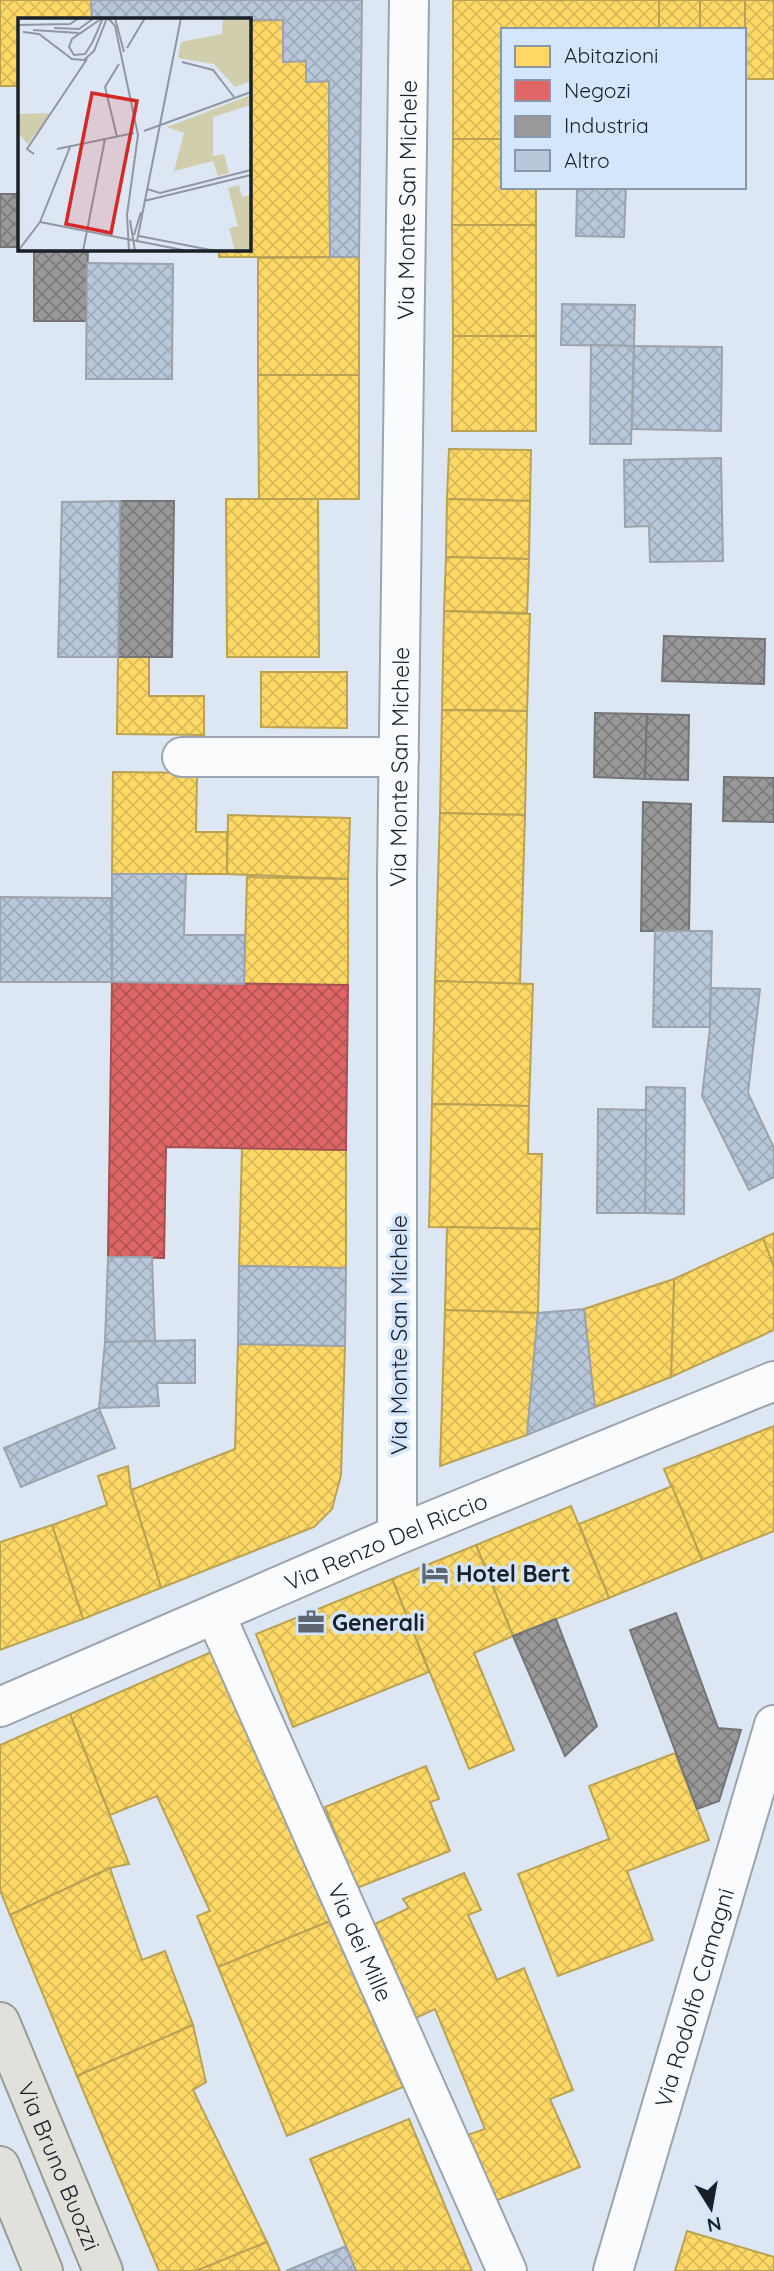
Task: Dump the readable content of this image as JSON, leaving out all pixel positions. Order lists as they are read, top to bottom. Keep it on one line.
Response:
{"streets":{"main road":["Via Bruno Buozzi"],"street":["Via Monte San Michele","Via Renzo Del Riccio","Via dei Mille","Via Rodolfo Camagni"]},"crossings":[["Via Monte San Michele","Via Renzo Del Riccio"],["Via Renzo Del Riccio","Via dei Mille"]],"places":{"hotel":["Hotel Bert"],"office":["Generali"]},"legend":["Abitazioni","Negozi","Industria","Altro"],"north":"bottom"}
